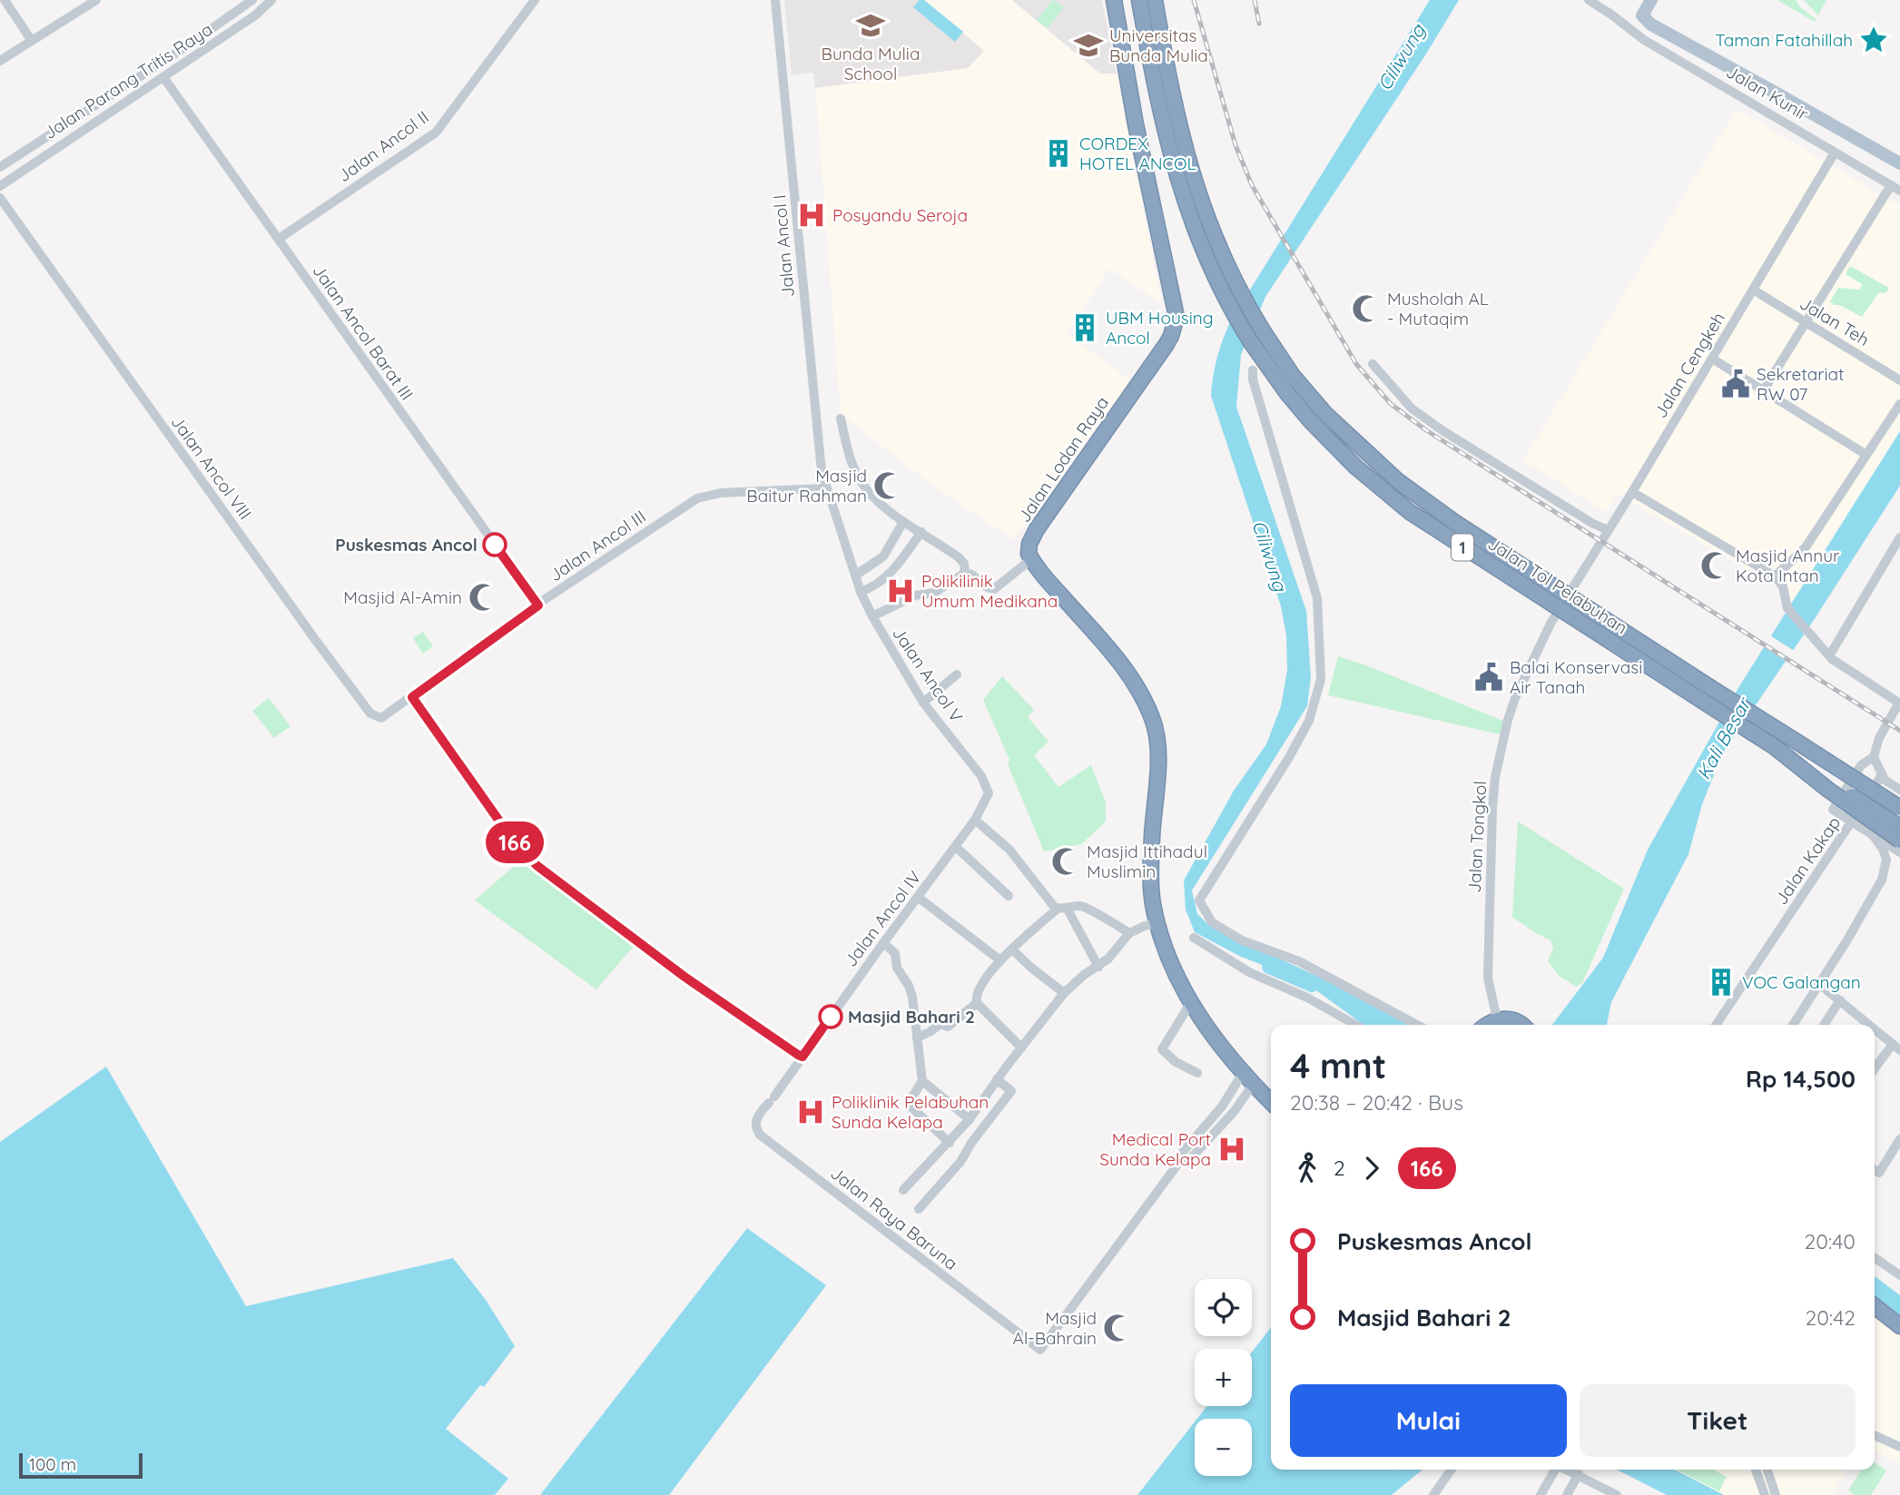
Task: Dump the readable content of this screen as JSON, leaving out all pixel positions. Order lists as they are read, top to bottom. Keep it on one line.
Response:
{"streets":{"highway":["Jalan Lodan Raya","1","Jalan Tol Pelabuhan"],"main road":["Jalan Kunir"],"street":["Jalan Parang Tritis Raya","Jalan Ancol II","Jalan Ancol I","Jalan Teh","Jalan Ancol Barat III","Jalan Cengkeh","Jalan Ancol VIII","Jalan Ancol III","Jalan Ancol V","Jalan Tongkol","Jalan Kakap","Jalan Ancol IV","Jalan Raya Baruna"]},"crossings":[["Jalan Parang Tritis Raya","Jalan Ancol Barat III"],["Jalan Kunir","Jalan Cengkeh"],["Jalan Ancol II","Jalan Ancol Barat III"],["Jalan Ancol I","Jalan Ancol III"],["Jalan Ancol I","Jalan Ancol V"],["Jalan Teh","Jalan Cengkeh"],["Jalan Ancol Barat III","Jalan Ancol III"],["Jalan Cengkeh","Jalan Tongkol"],["Jalan Ancol VIII","Jalan Ancol III"],["Jalan Ancol III","Jalan Ancol V"],["Jalan Ancol V","Jalan Ancol IV"],["Jalan Ancol IV","Jalan Raya Baruna"]],"water":["Ciliwung","Kali Besar"],"places":{"school or university":["Bunda Mulia School","Universitas Bunda Mulia"],"place":["Taman Fatahillah"],"building":["CORDEX HOTEL ANCOL","UBM Housing Ancol","VOC Galangan"],"hospital":["Posyandu Seroja","Polikilinik Umum Medikana","Poliklinik Pelabuhan Sunda Kelapa","Medical Port Sunda Kelapa"],"mosque":["Musholah AL - Mutaqim","Masjid Baitur Rahman","Masjid Annur Kota Intan","Masjid Al-Amin","Masjid Ittihadul Muslimin","Masjid Al-Bahrain"],"public building":["Sekretariat RW 07","Balai Konservasi Air Tanah"],"other":["Puskesmas Ancol","Masjid Bahari 2"]},"lines":["bus line 166"],"scale_bar":"100 m","page":{"on_map":"166","heading":["4 mnt","20:38 – 20:42 · Bus","Rp 14,500"],"legs":["2","166"],"list":[{"name":"Puskesmas Ancol","value":"20:40"},{"name":"Masjid Bahari 2","value":"20:42"}],"map_buttons":["+","−"],"buttons":["Mulai","Tiket"],"scale":"100 m"}}
